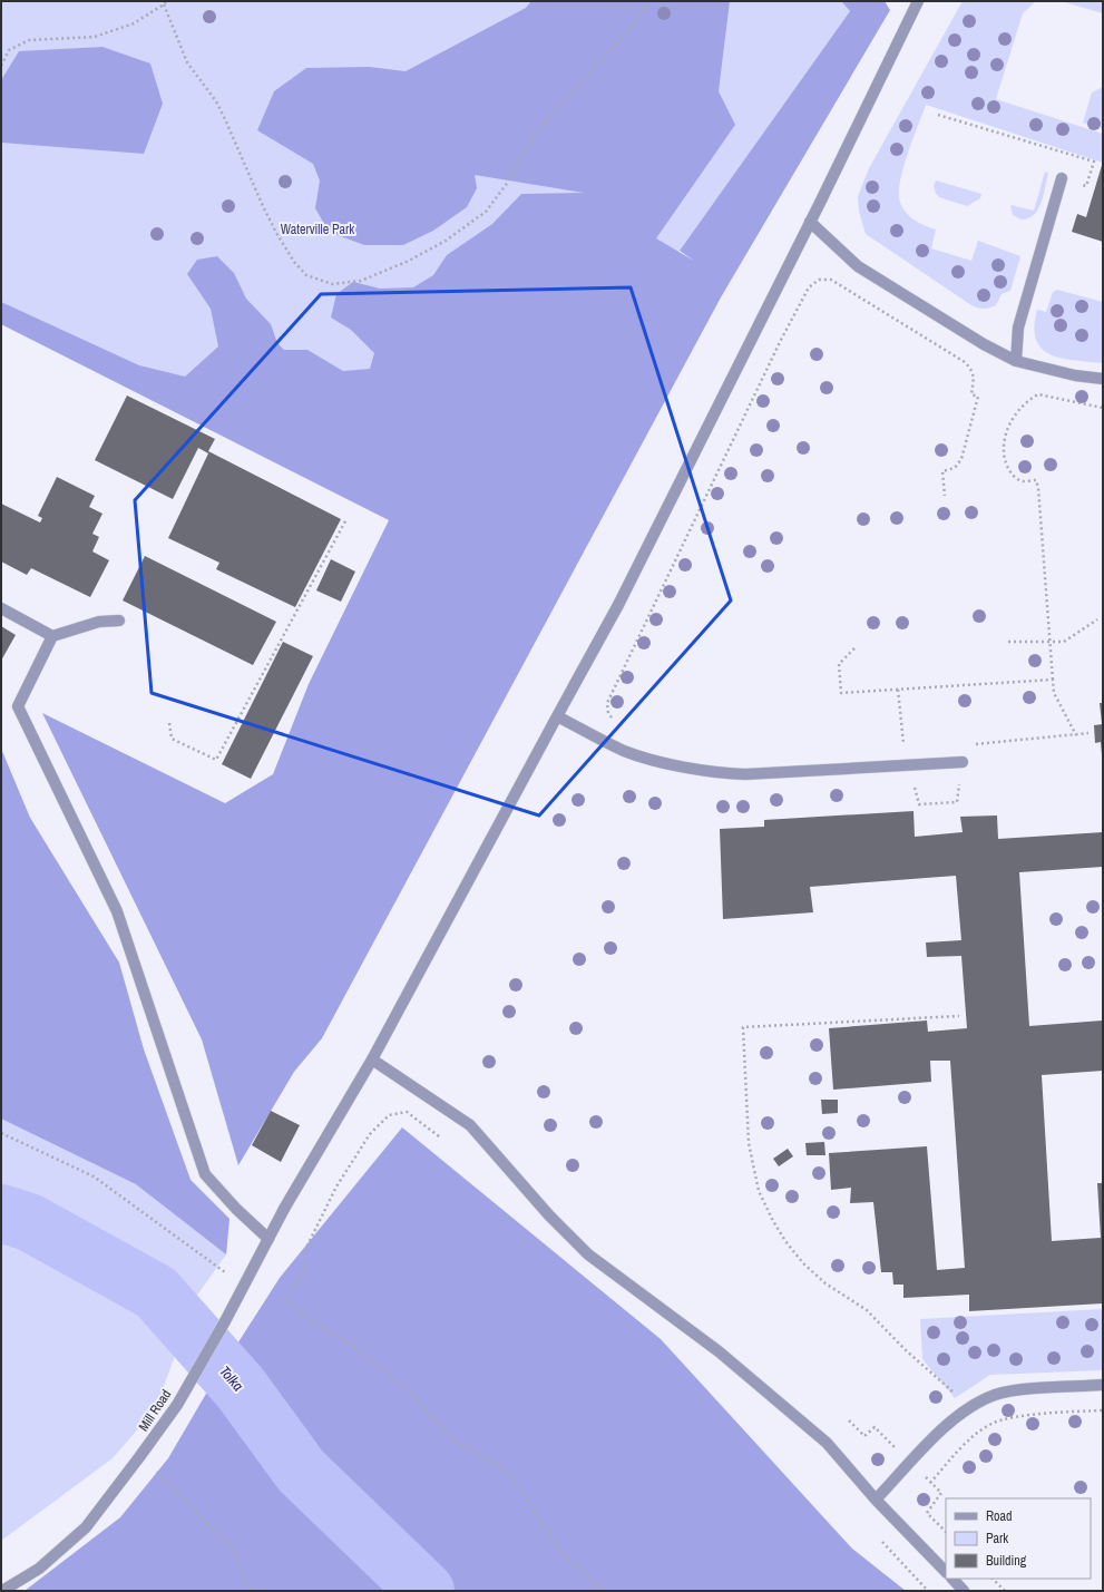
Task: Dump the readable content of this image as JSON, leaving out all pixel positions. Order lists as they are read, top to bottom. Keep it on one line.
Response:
{"streets":{"street":["Mill Road"]},"water":["Tolka"],"parks":["Waterville Park"],"legend":["Road","Park","Building"]}
